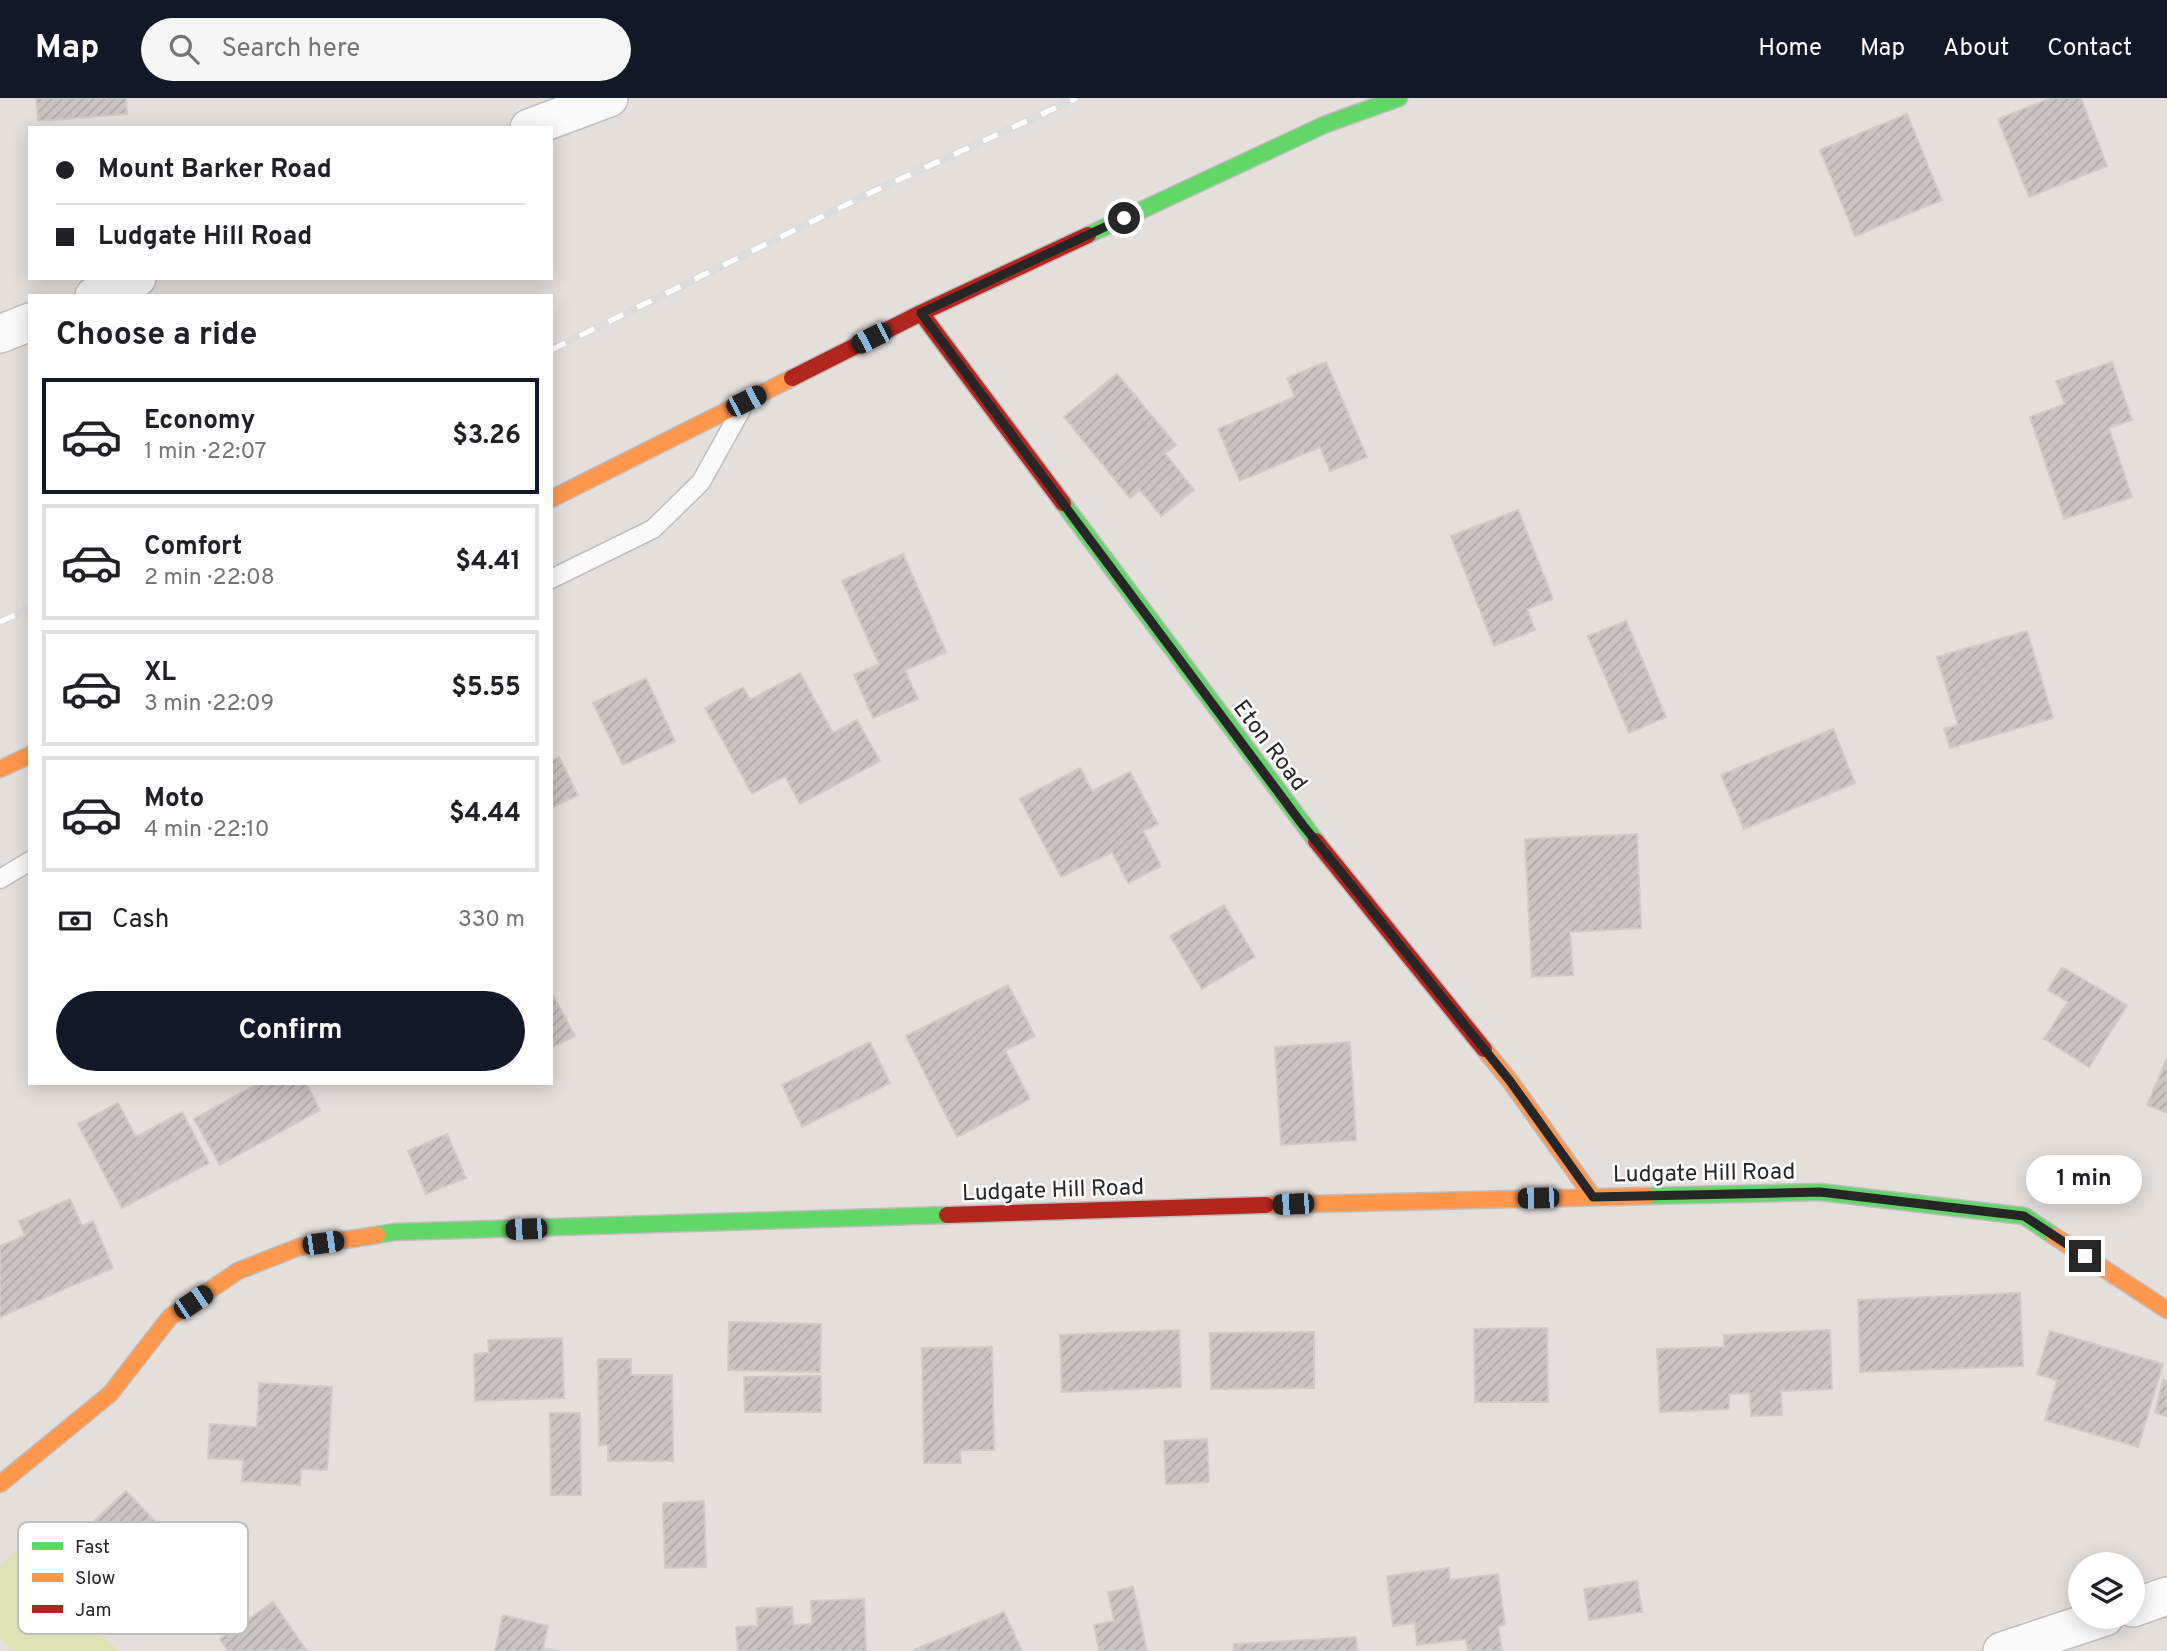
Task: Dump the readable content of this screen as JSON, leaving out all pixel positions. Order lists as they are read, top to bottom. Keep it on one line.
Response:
{"streets":{"street":["Eton Road","Ludgate Hill Road"]},"crossings":[["Eton Road","Ludgate Hill Road"]],"legend":["Fast","Slow","Jam"],"page":{"header":"Map","search":"Search here","nav":["Home","Map","About","Contact"],"banner":["Mount Barker Road","Ludgate Hill Road"],"heading":"Choose a ride","list":[{"name":"Economy","note":"1 min · 22:07","value":"$3.26"},{"name":"Comfort","note":"2 min · 22:08","value":"$4.41"},{"name":"XL","note":"3 min · 22:09","value":"$5.55"},{"name":"Moto","note":"4 min · 22:10","value":"$4.44"}],"pay":["Cash","330 m"],"buttons":"Confirm","bubble":"1 min"}}
